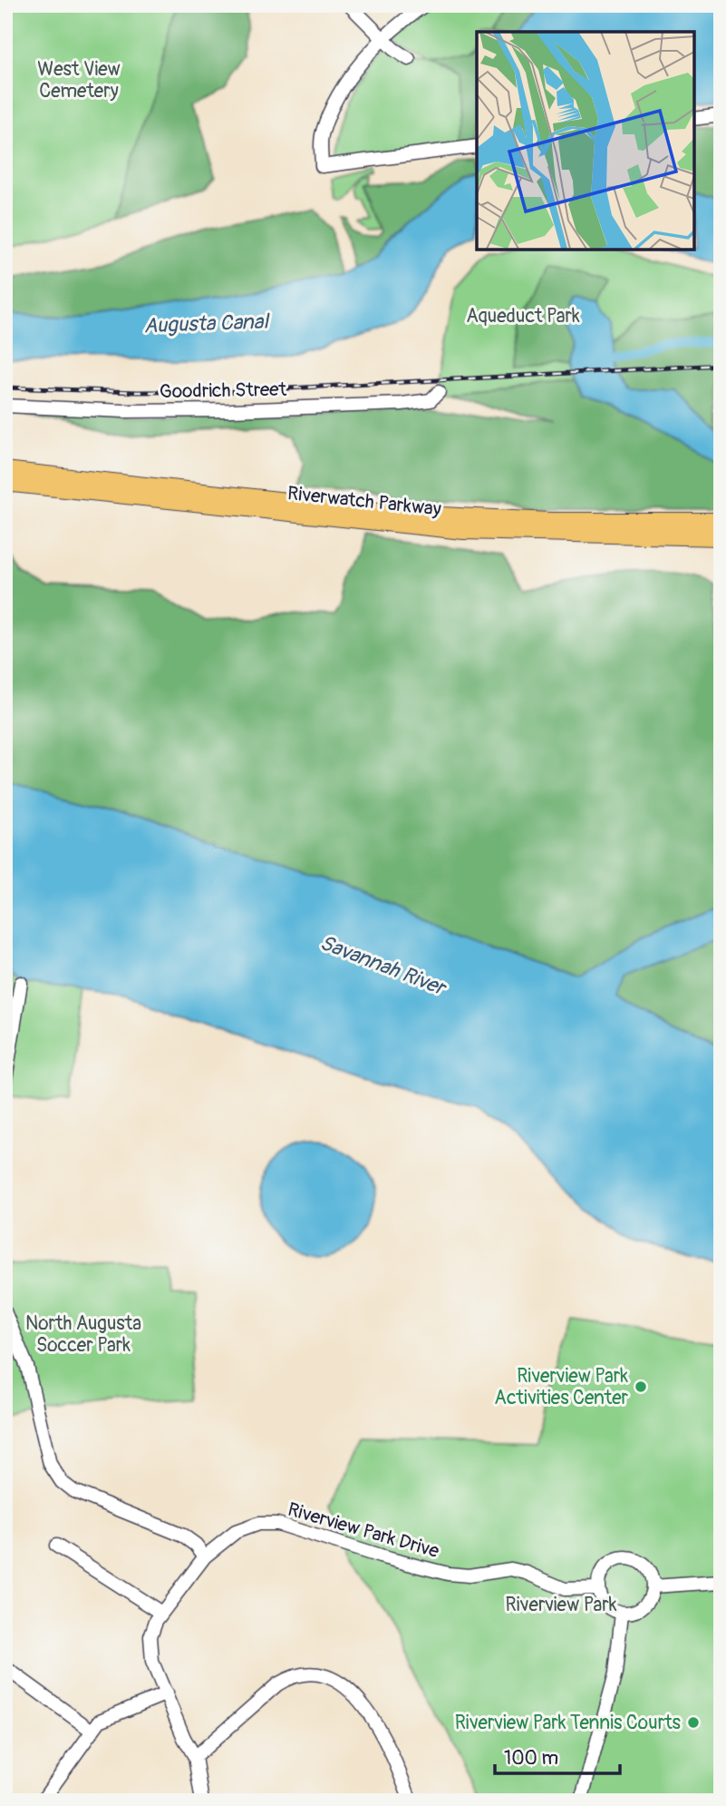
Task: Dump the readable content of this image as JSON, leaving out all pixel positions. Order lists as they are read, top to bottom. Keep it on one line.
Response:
{"streets":{"main road":["Riverwatch Parkway"],"street":["Goodrich Street","Riverview Park Drive"]},"water":["Augusta Canal","Savannah River"],"parks":["West View Cemetery","Aqueduct Park","North Augusta Soccer Park","Riverview Park"],"places":["Riverview Park Activities Center","Riverview Park Tennis Courts"],"scale_bar":"100 m"}
